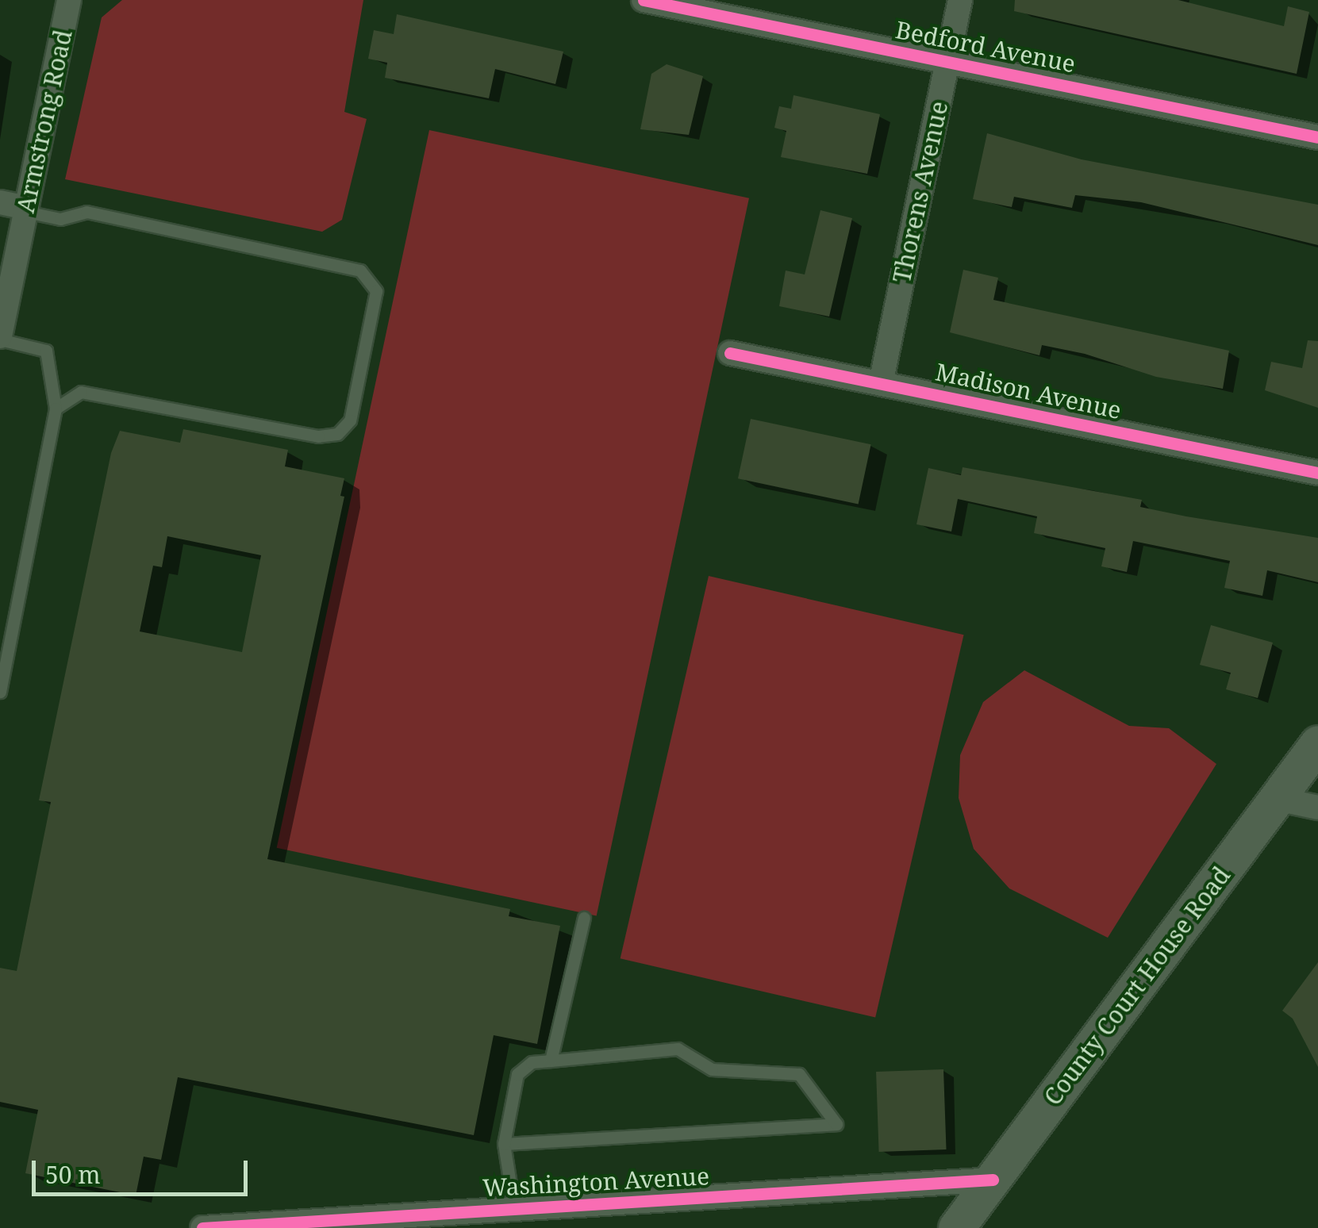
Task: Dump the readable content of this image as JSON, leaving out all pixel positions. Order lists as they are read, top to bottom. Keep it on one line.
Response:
{"streets":{"main road":["County Court House Road"],"street":["Bedford Avenue","Armstrong Road","Thorens Avenue","Madison Avenue","Washington Avenue"]},"crossings":[["Bedford Avenue","Thorens Avenue"],["Thorens Avenue","Madison Avenue"],["County Court House Road","Washington Avenue"]],"scale_bar":"50 m"}
